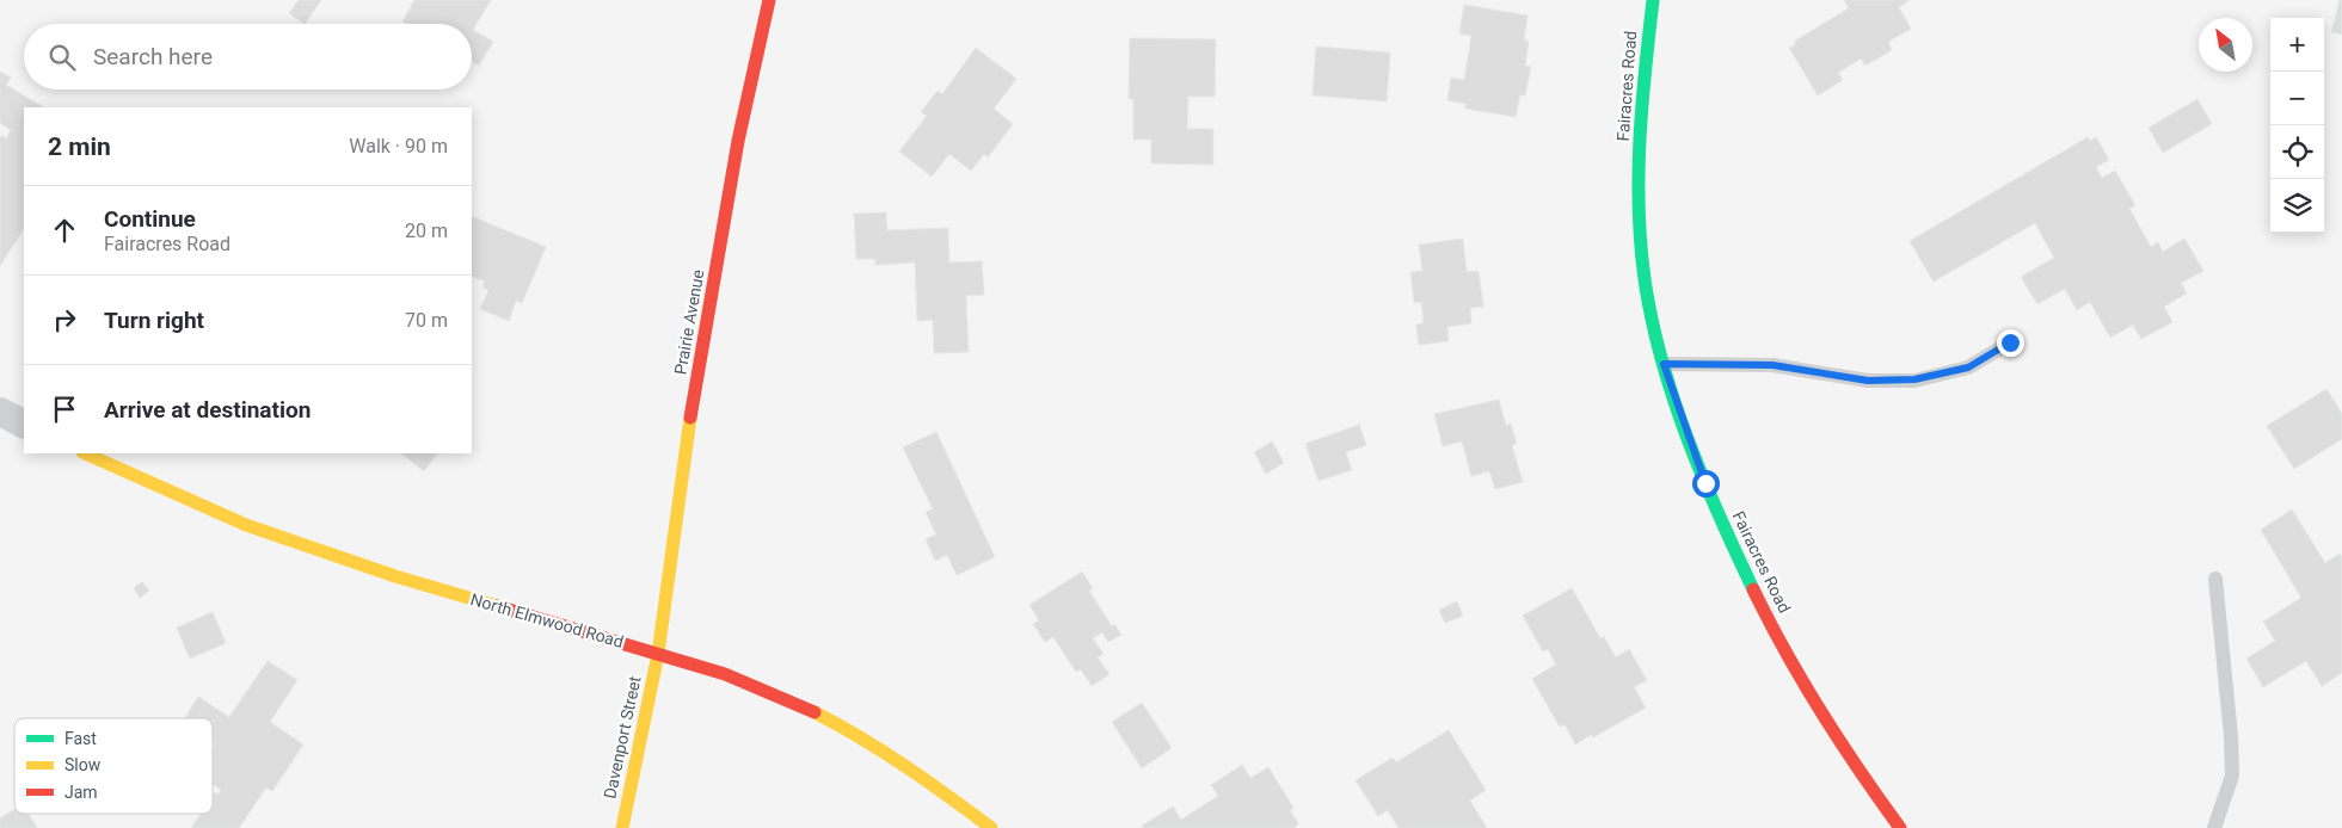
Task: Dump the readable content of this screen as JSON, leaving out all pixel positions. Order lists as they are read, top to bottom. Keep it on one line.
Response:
{"streets":{"street":["Fairacres Road","Prairie Avenue","North Elmwood Road","Davenport Street"]},"crossings":[["Prairie Avenue","North Elmwood Road"],["Prairie Avenue","Davenport Street"],["North Elmwood Road","Davenport Street"]],"legend":["Fast","Slow","Jam"],"north":"top left","page":{"map_buttons":["+","−"],"search":"Search here","heading":["2 min","Walk · 90 m"],"list":[["Continue","Fairacres Road","20 m"],["Turn right","70 m"],"Arrive at destination"]}}
